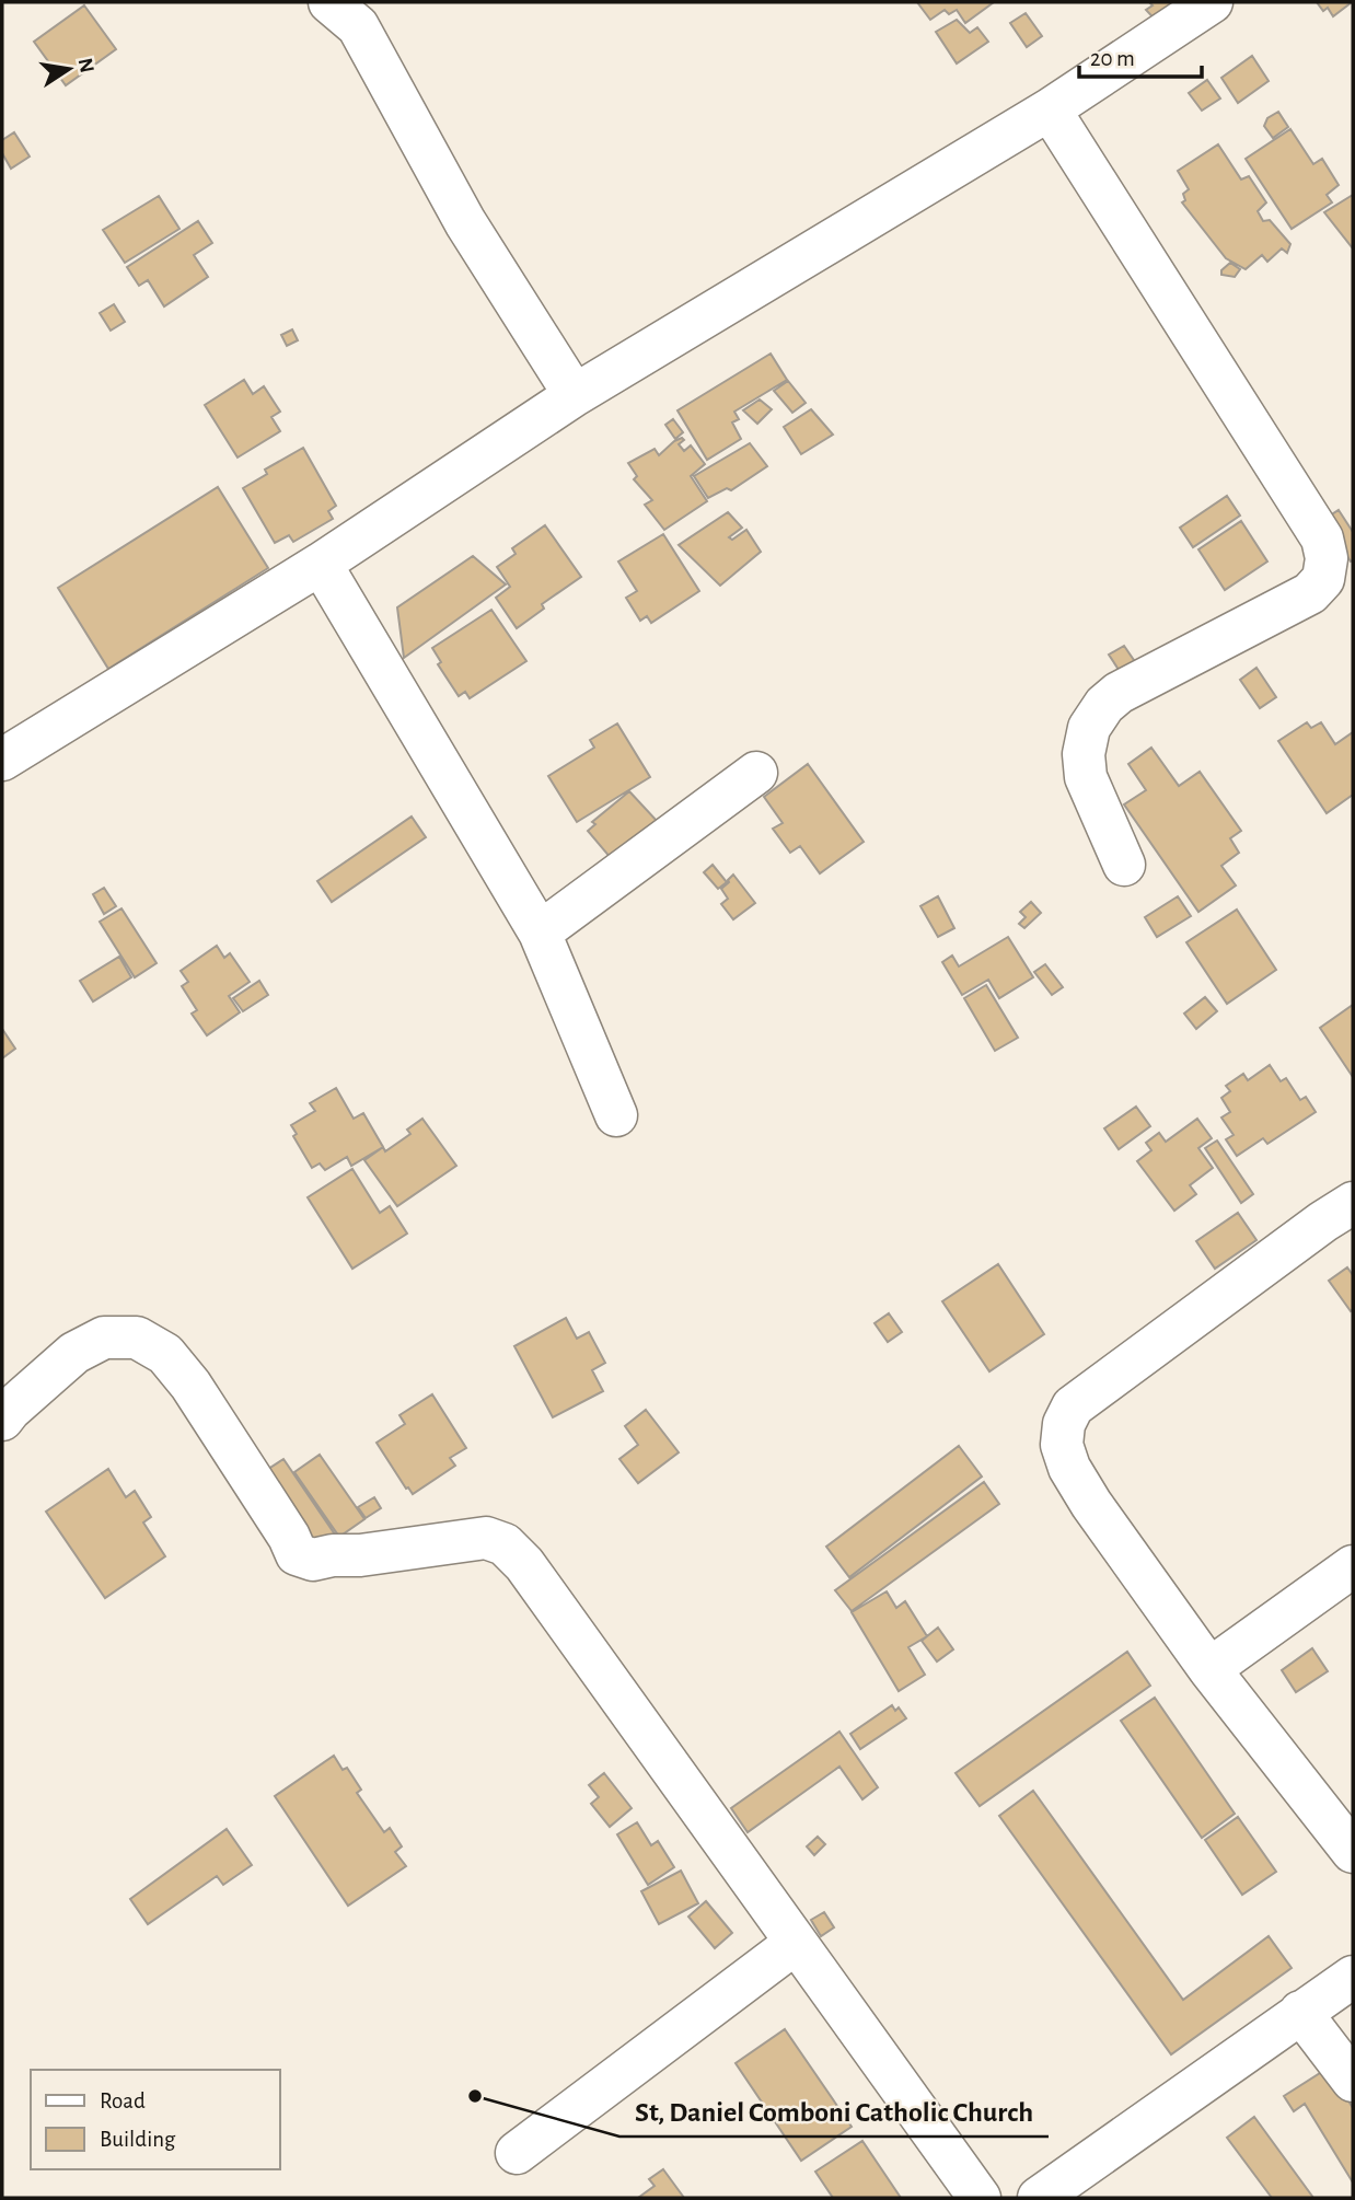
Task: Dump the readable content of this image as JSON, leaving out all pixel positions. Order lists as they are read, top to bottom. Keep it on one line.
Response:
{"places":["St, Daniel Comboni Catholic Church"],"legend":["Road","Building"],"scale_bar":"20 m","north":"right"}
